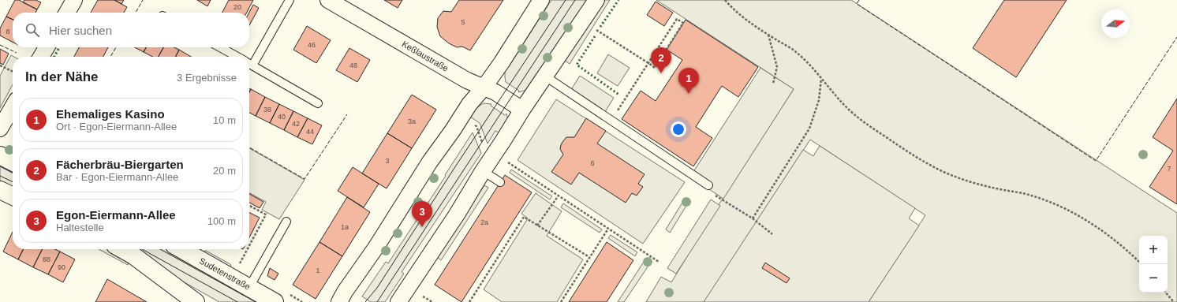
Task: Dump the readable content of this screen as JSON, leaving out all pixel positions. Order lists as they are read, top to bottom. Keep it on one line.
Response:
{"streets":{"main road":["Sudetenstraße"],"street":["Keßlaustraße"]},"house_numbers":["20","5","8","46","48","38","40","3a","42","44","3","6","7","2a","1a","88","90","1"],"north":"right","page":{"search":"Hier suchen","pins":["2","1","3"],"heading":["In der Nähe","3 Ergebnisse"],"list":[{"mark":"1","name":"Ehemaliges Kasino","note":"Ort · Egon-Eiermann-Allee","value":"10 m"},{"mark":"2","name":"Fächerbräu-Biergarten","note":"Bar · Egon-Eiermann-Allee","value":"20 m"},{"mark":"3","name":"Egon-Eiermann-Allee","note":"Haltestelle","value":"100 m"}],"map_buttons":["+","−"]}}
